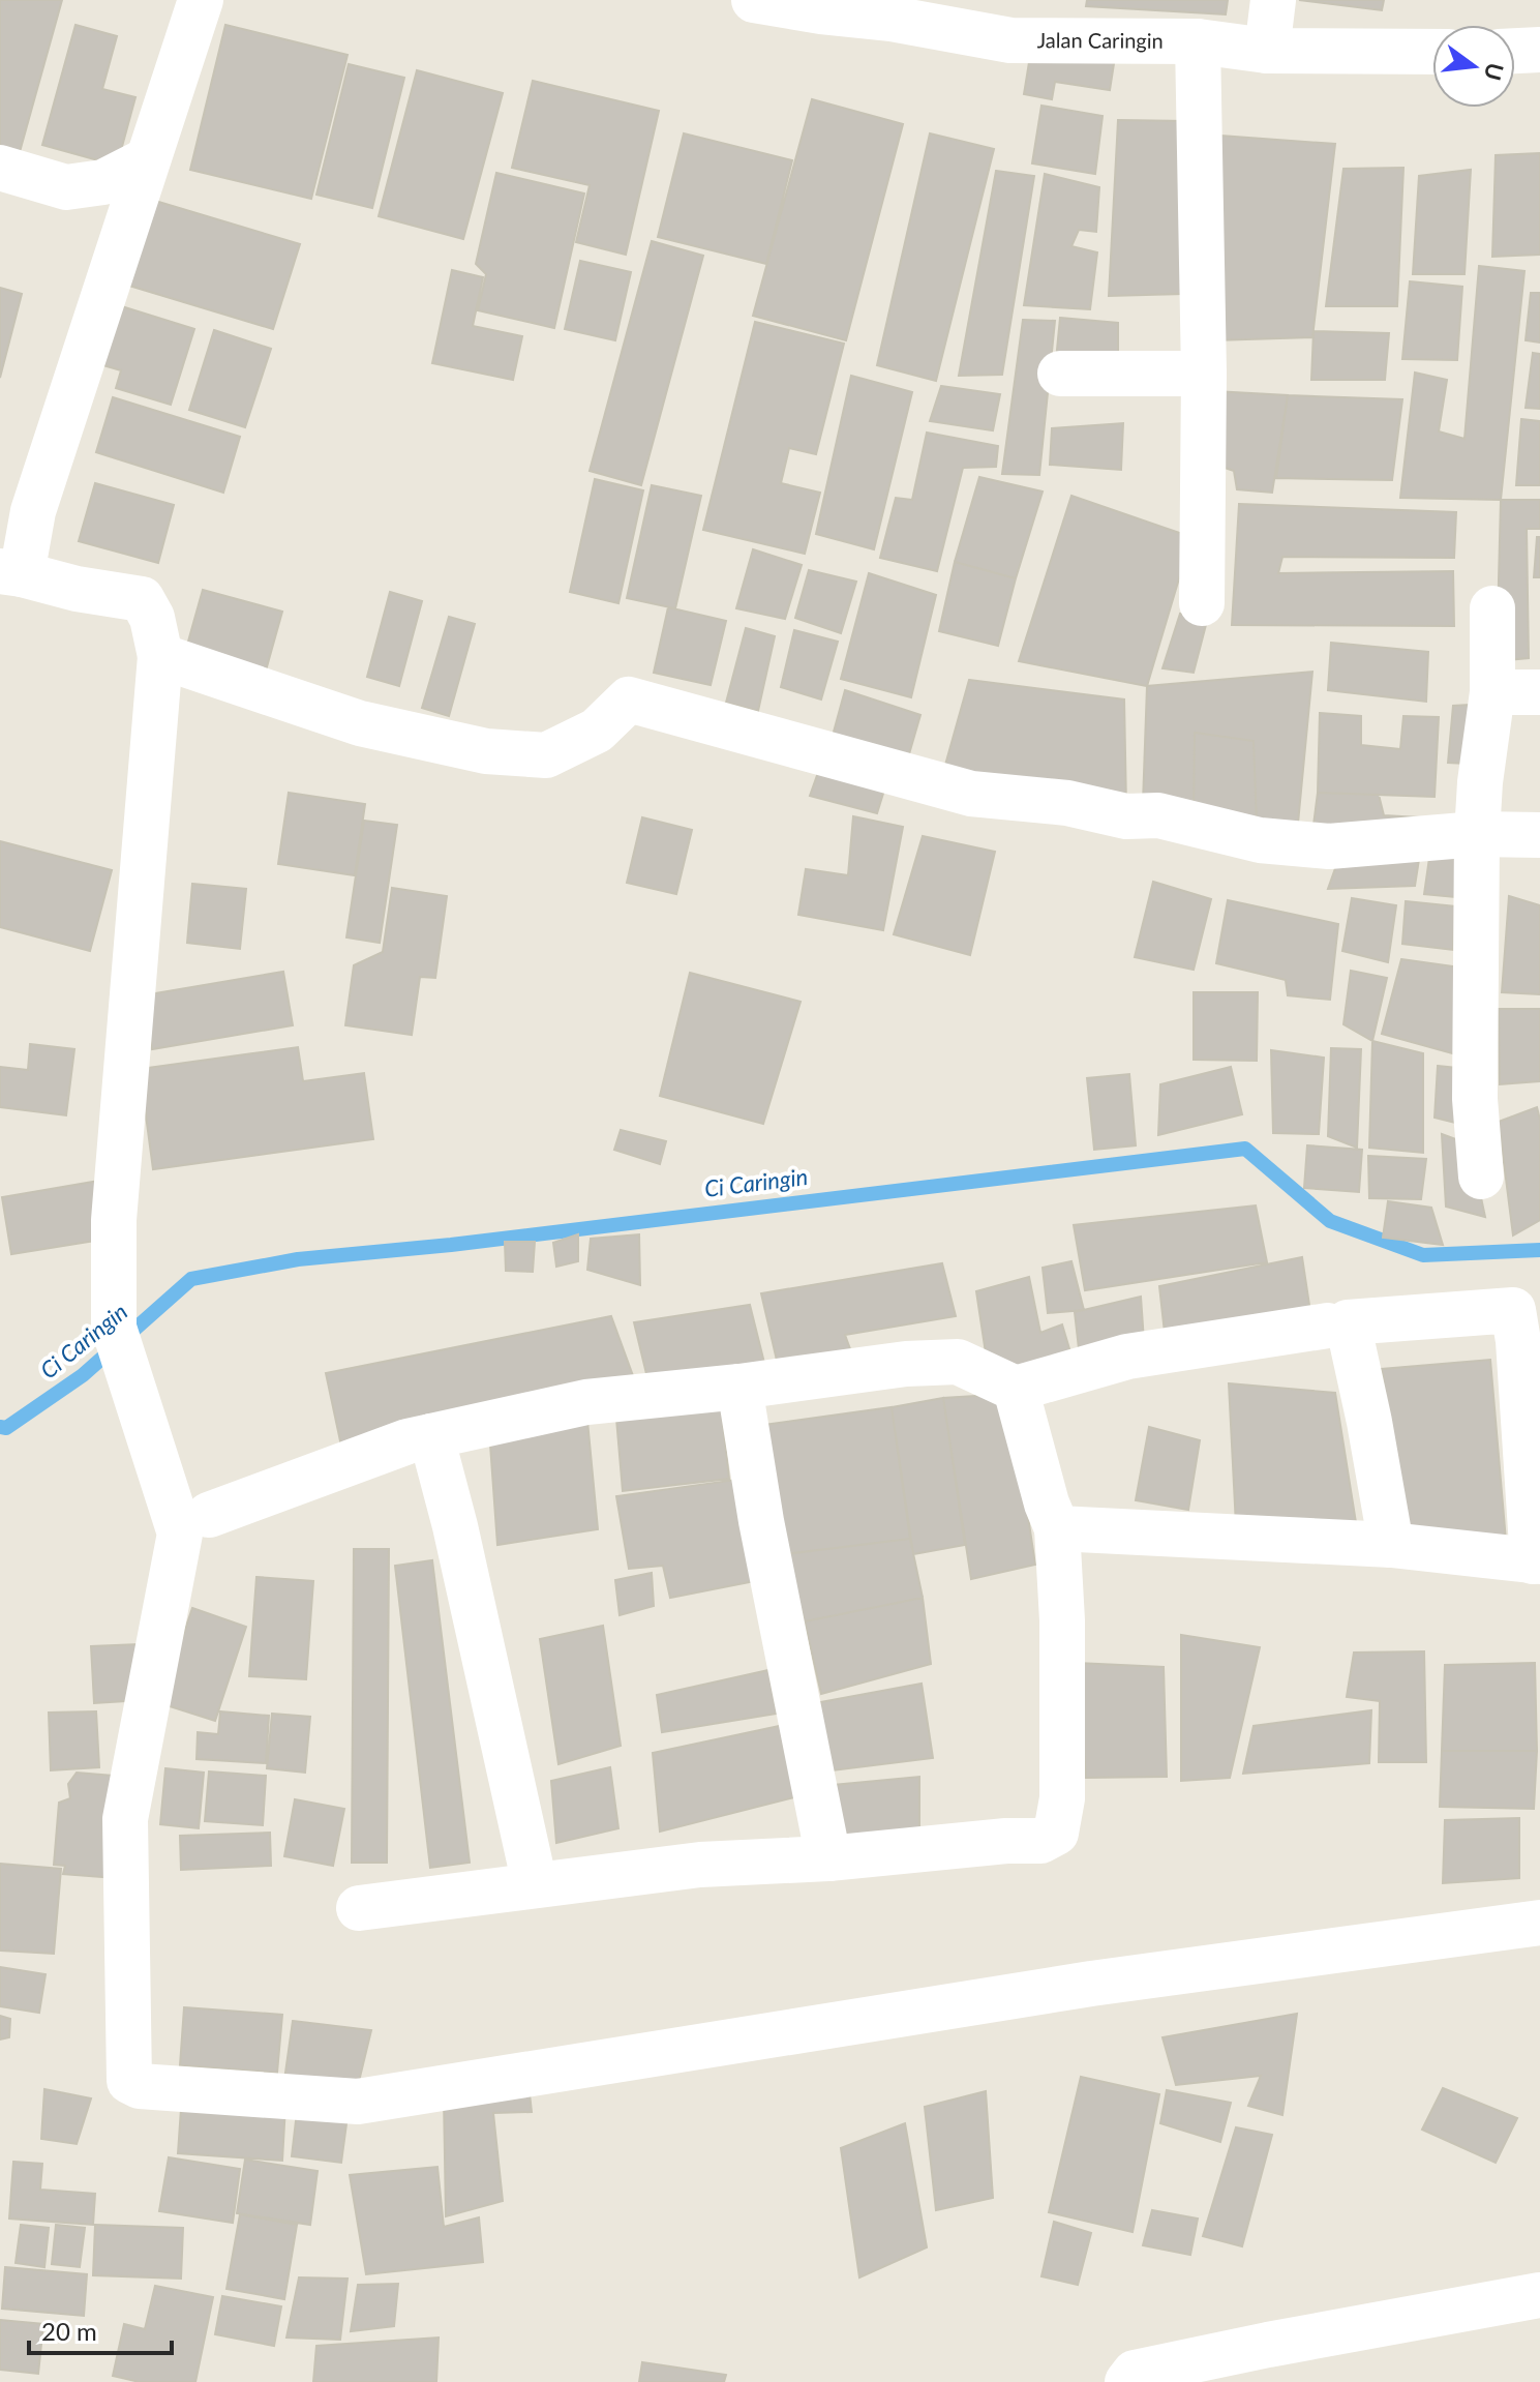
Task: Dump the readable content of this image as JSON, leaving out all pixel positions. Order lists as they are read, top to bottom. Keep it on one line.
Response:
{"streets":{"street":["Jalan Caringin"]},"water":["Ci Caringin"],"scale_bar":"20 m","north":"right"}
